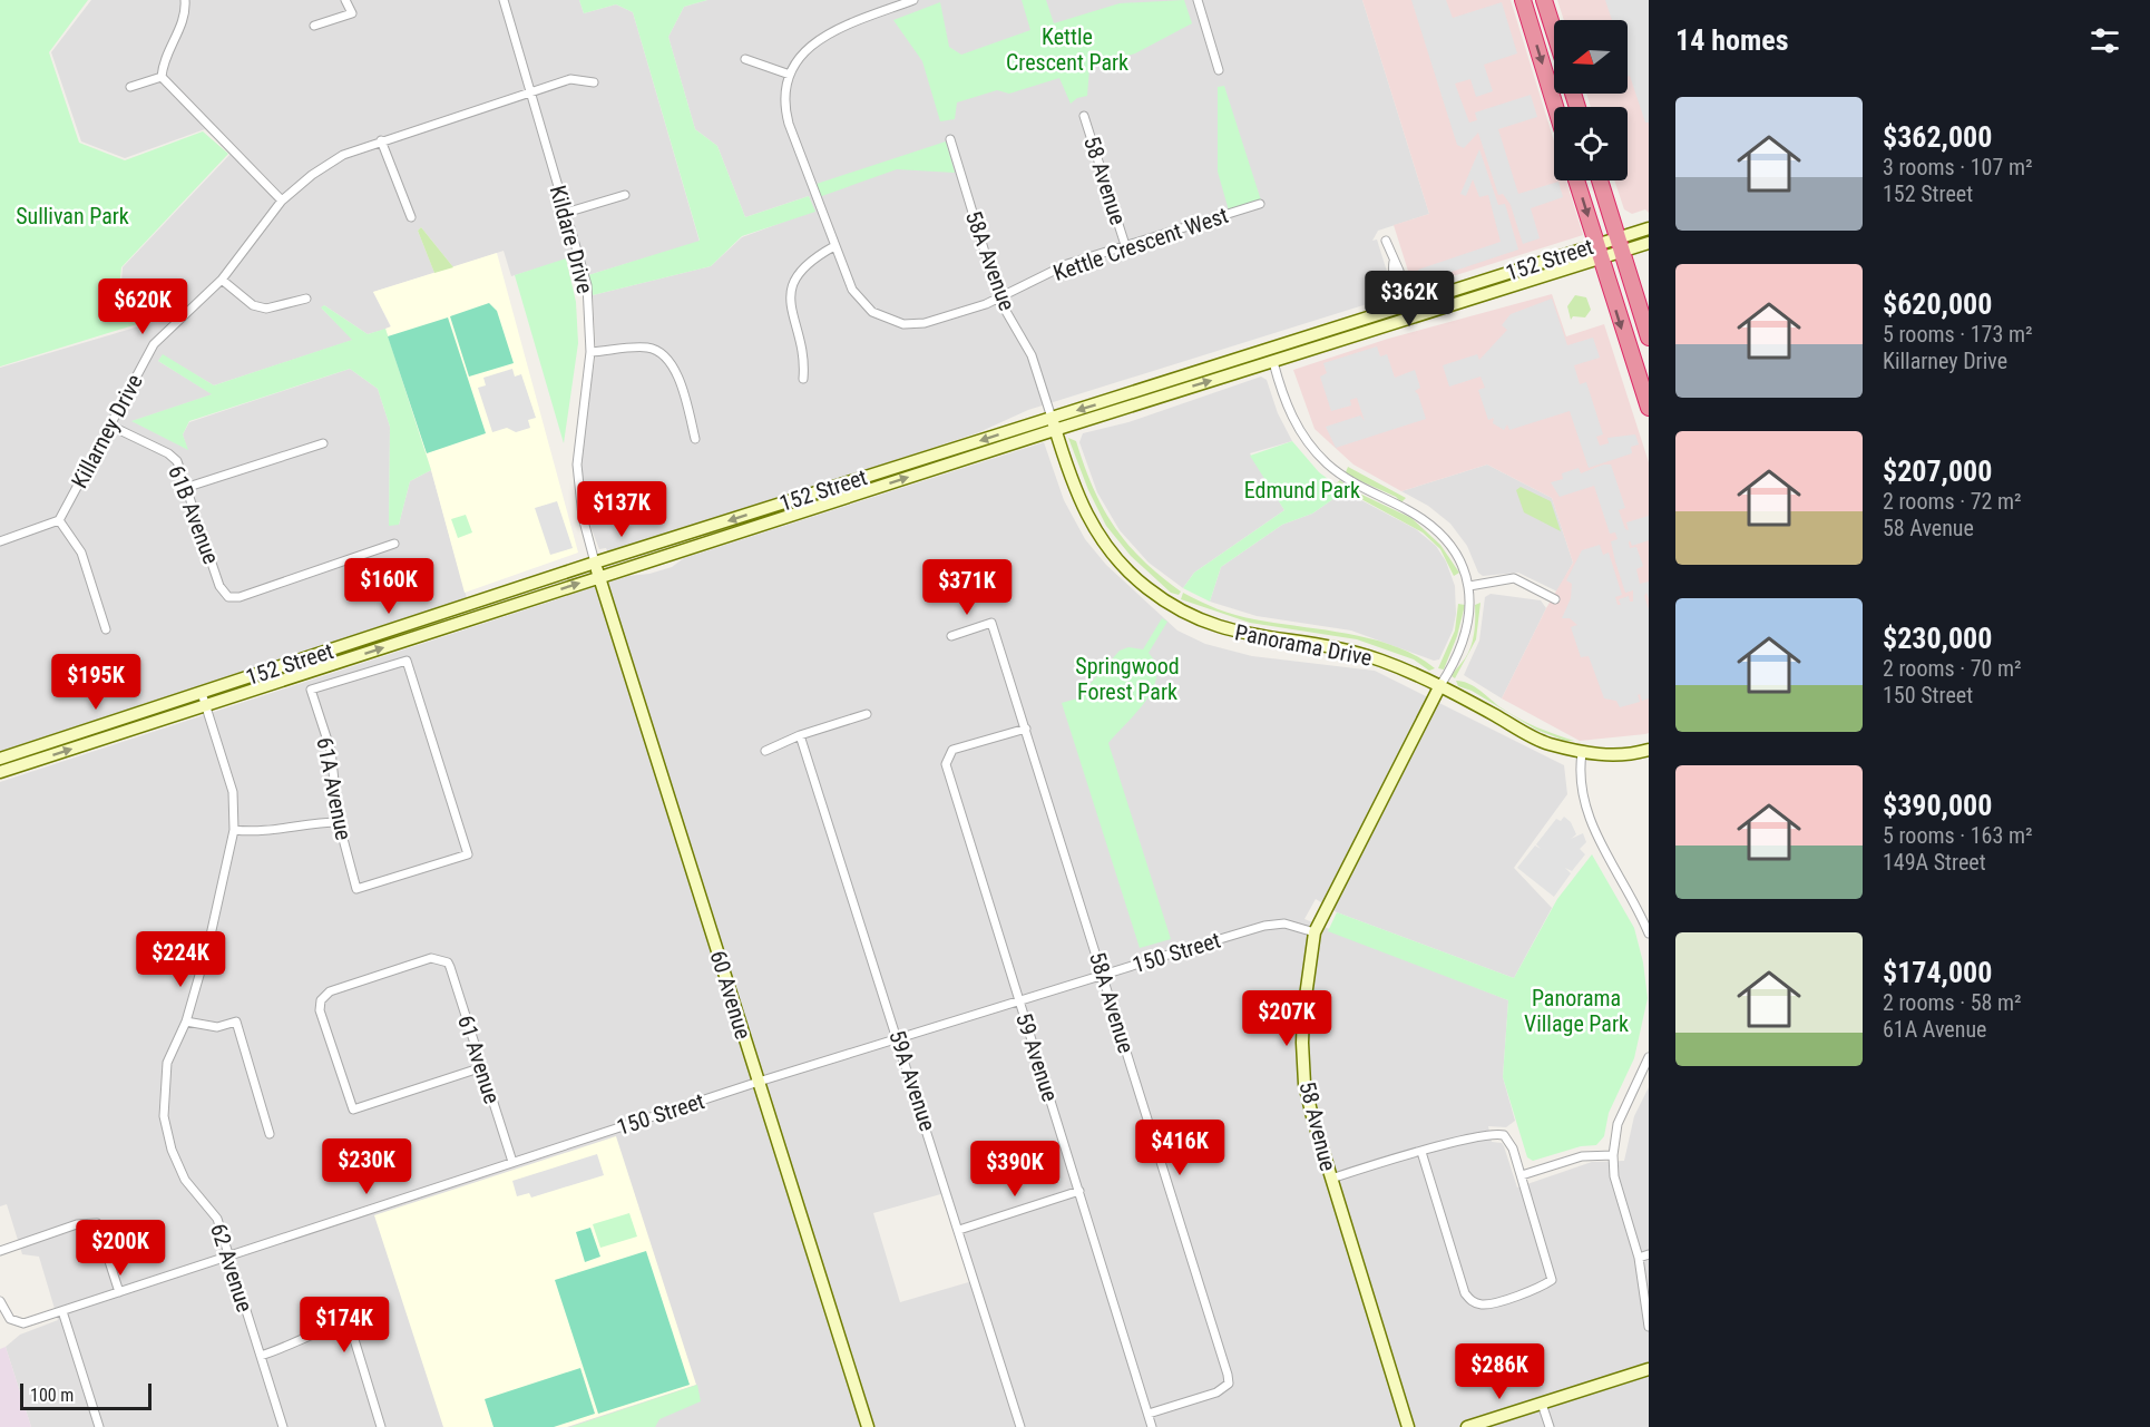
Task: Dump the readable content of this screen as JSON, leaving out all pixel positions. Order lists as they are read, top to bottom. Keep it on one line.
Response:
{"streets":{"main road":["58 Avenue","152 Street","Panorama Drive","60 Avenue"],"street":["Kildare Drive","Kettle Crescent West","58A Avenue","Killarney Drive","61B Avenue","61A Avenue","150 Street","59 Avenue","61 Avenue","59A Avenue","62 Avenue"]},"crossings":[["58 Avenue","Kettle Crescent West"],["58 Avenue","Panorama Drive"],["58 Avenue","150 Street"],["Kildare Drive","152 Street"],["Kildare Drive","Killarney Drive"],["Kildare Drive","60 Avenue"],["Kettle Crescent West","58A Avenue"],["152 Street","58A Avenue"],["152 Street","Panorama Drive"],["152 Street","60 Avenue"],["152 Street","62 Avenue"],["58A Avenue","Panorama Drive"],["58A Avenue","150 Street"],["58A Avenue","59 Avenue"],["Killarney Drive","61B Avenue"],["150 Street","60 Avenue"],["150 Street","59 Avenue"],["150 Street","61 Avenue"],["150 Street","59A Avenue"],["150 Street","62 Avenue"]],"parks":["Kettle Crescent Park","Sullivan Park","Edmund Park","Springwood Forest Park","Panorama Village Park"],"scale_bar":"100 m","north":"left","page":{"heading":"14 homes","list":[{"name":"$362,000","note":"3 rooms · 107 m² · 152 Street"},{"name":"$620,000","note":"5 rooms · 173 m² · Killarney Drive"},{"name":"$207,000","note":"2 rooms · 72 m² · 58 Avenue"},{"name":"$230,000","note":"2 rooms · 70 m² · 150 Street"},{"name":"$390,000","note":"5 rooms · 163 m² · 149A Street"},{"name":"$174,000","note":"2 rooms · 58 m² · 61A Avenue"}],"price":["$362K","$620K","$137K","$160K","$371K","$195K","$224K","$207K","$416K","$230K","$390K","$200K","$174K","$286K"],"scale":"100 m"}}
